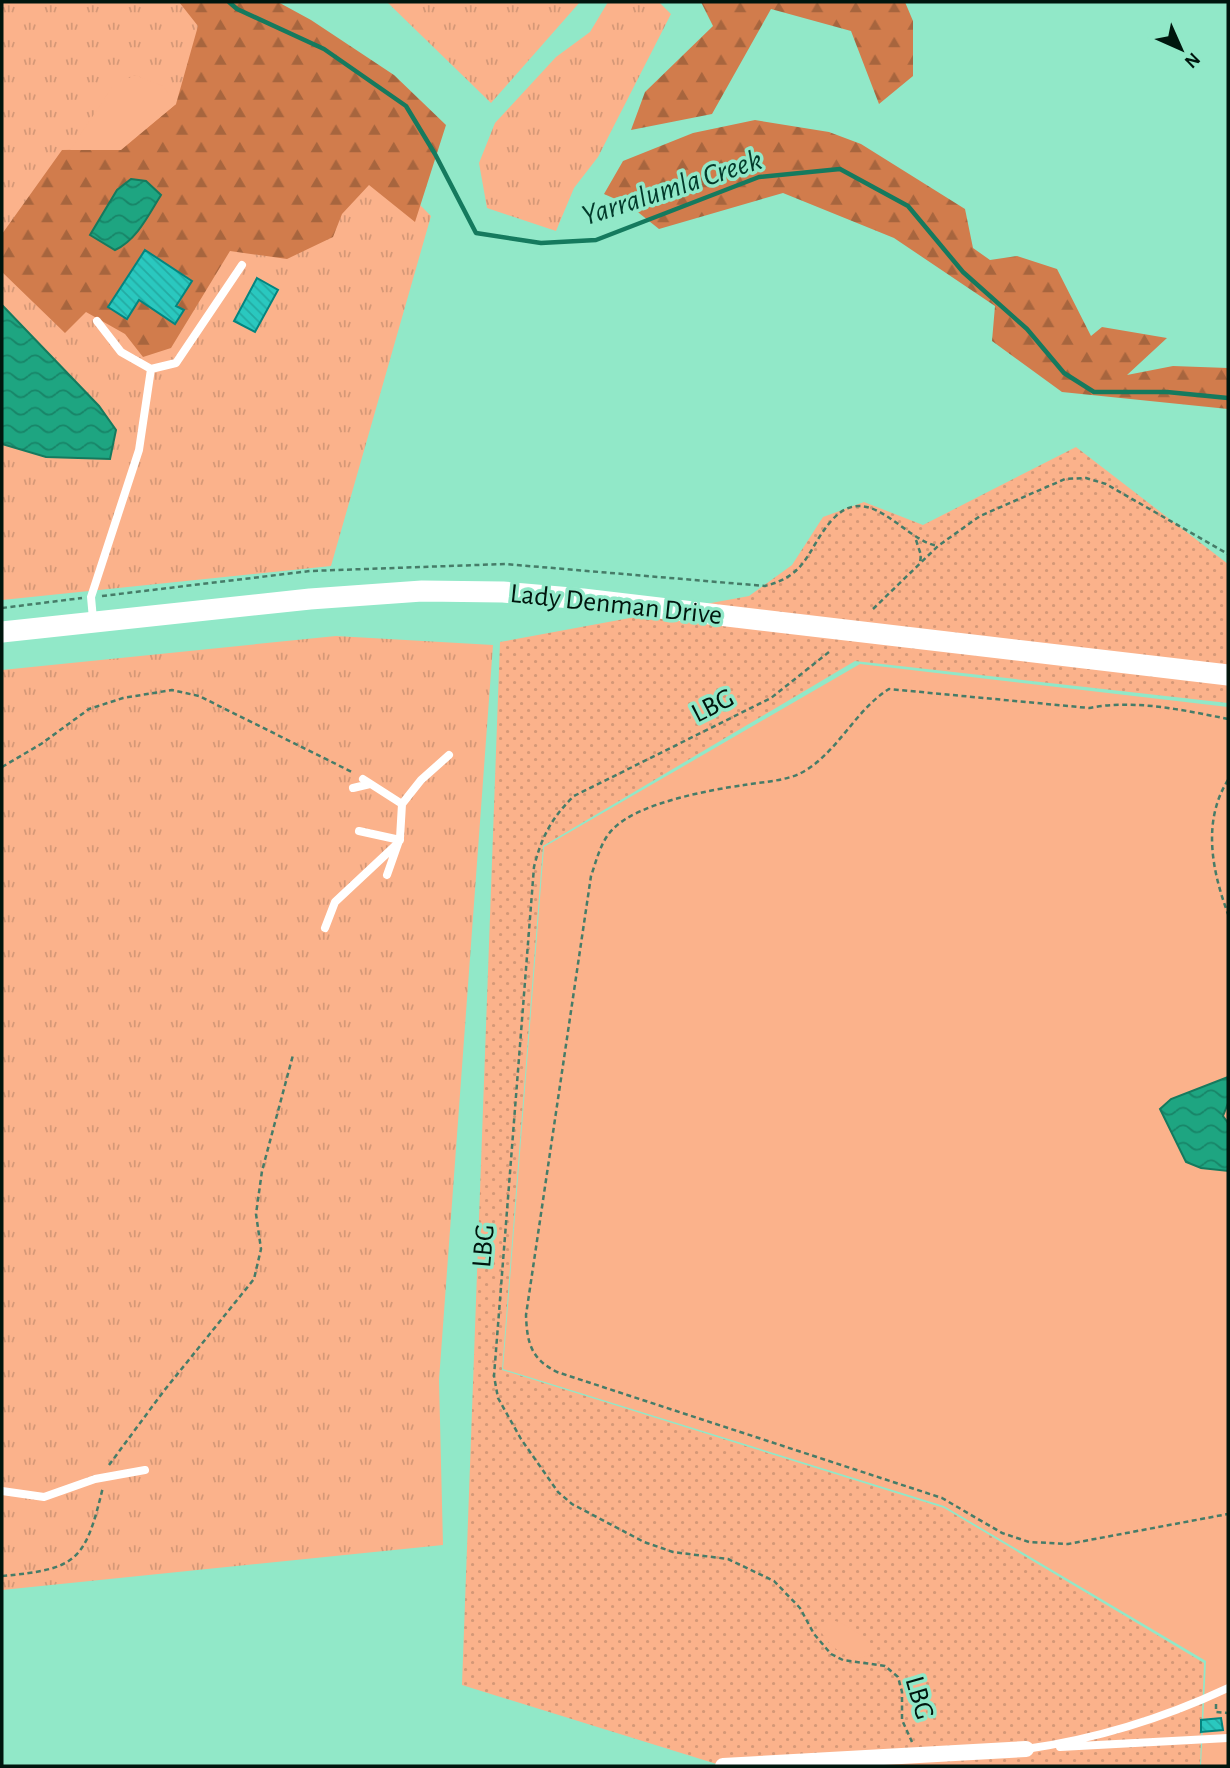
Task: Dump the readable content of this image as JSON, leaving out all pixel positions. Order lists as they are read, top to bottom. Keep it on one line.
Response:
{"streets":{"street":["Lady Denman Drive"],"path":["LBG"]},"water":["Yarralumla Creek"],"north":"bottom right"}
